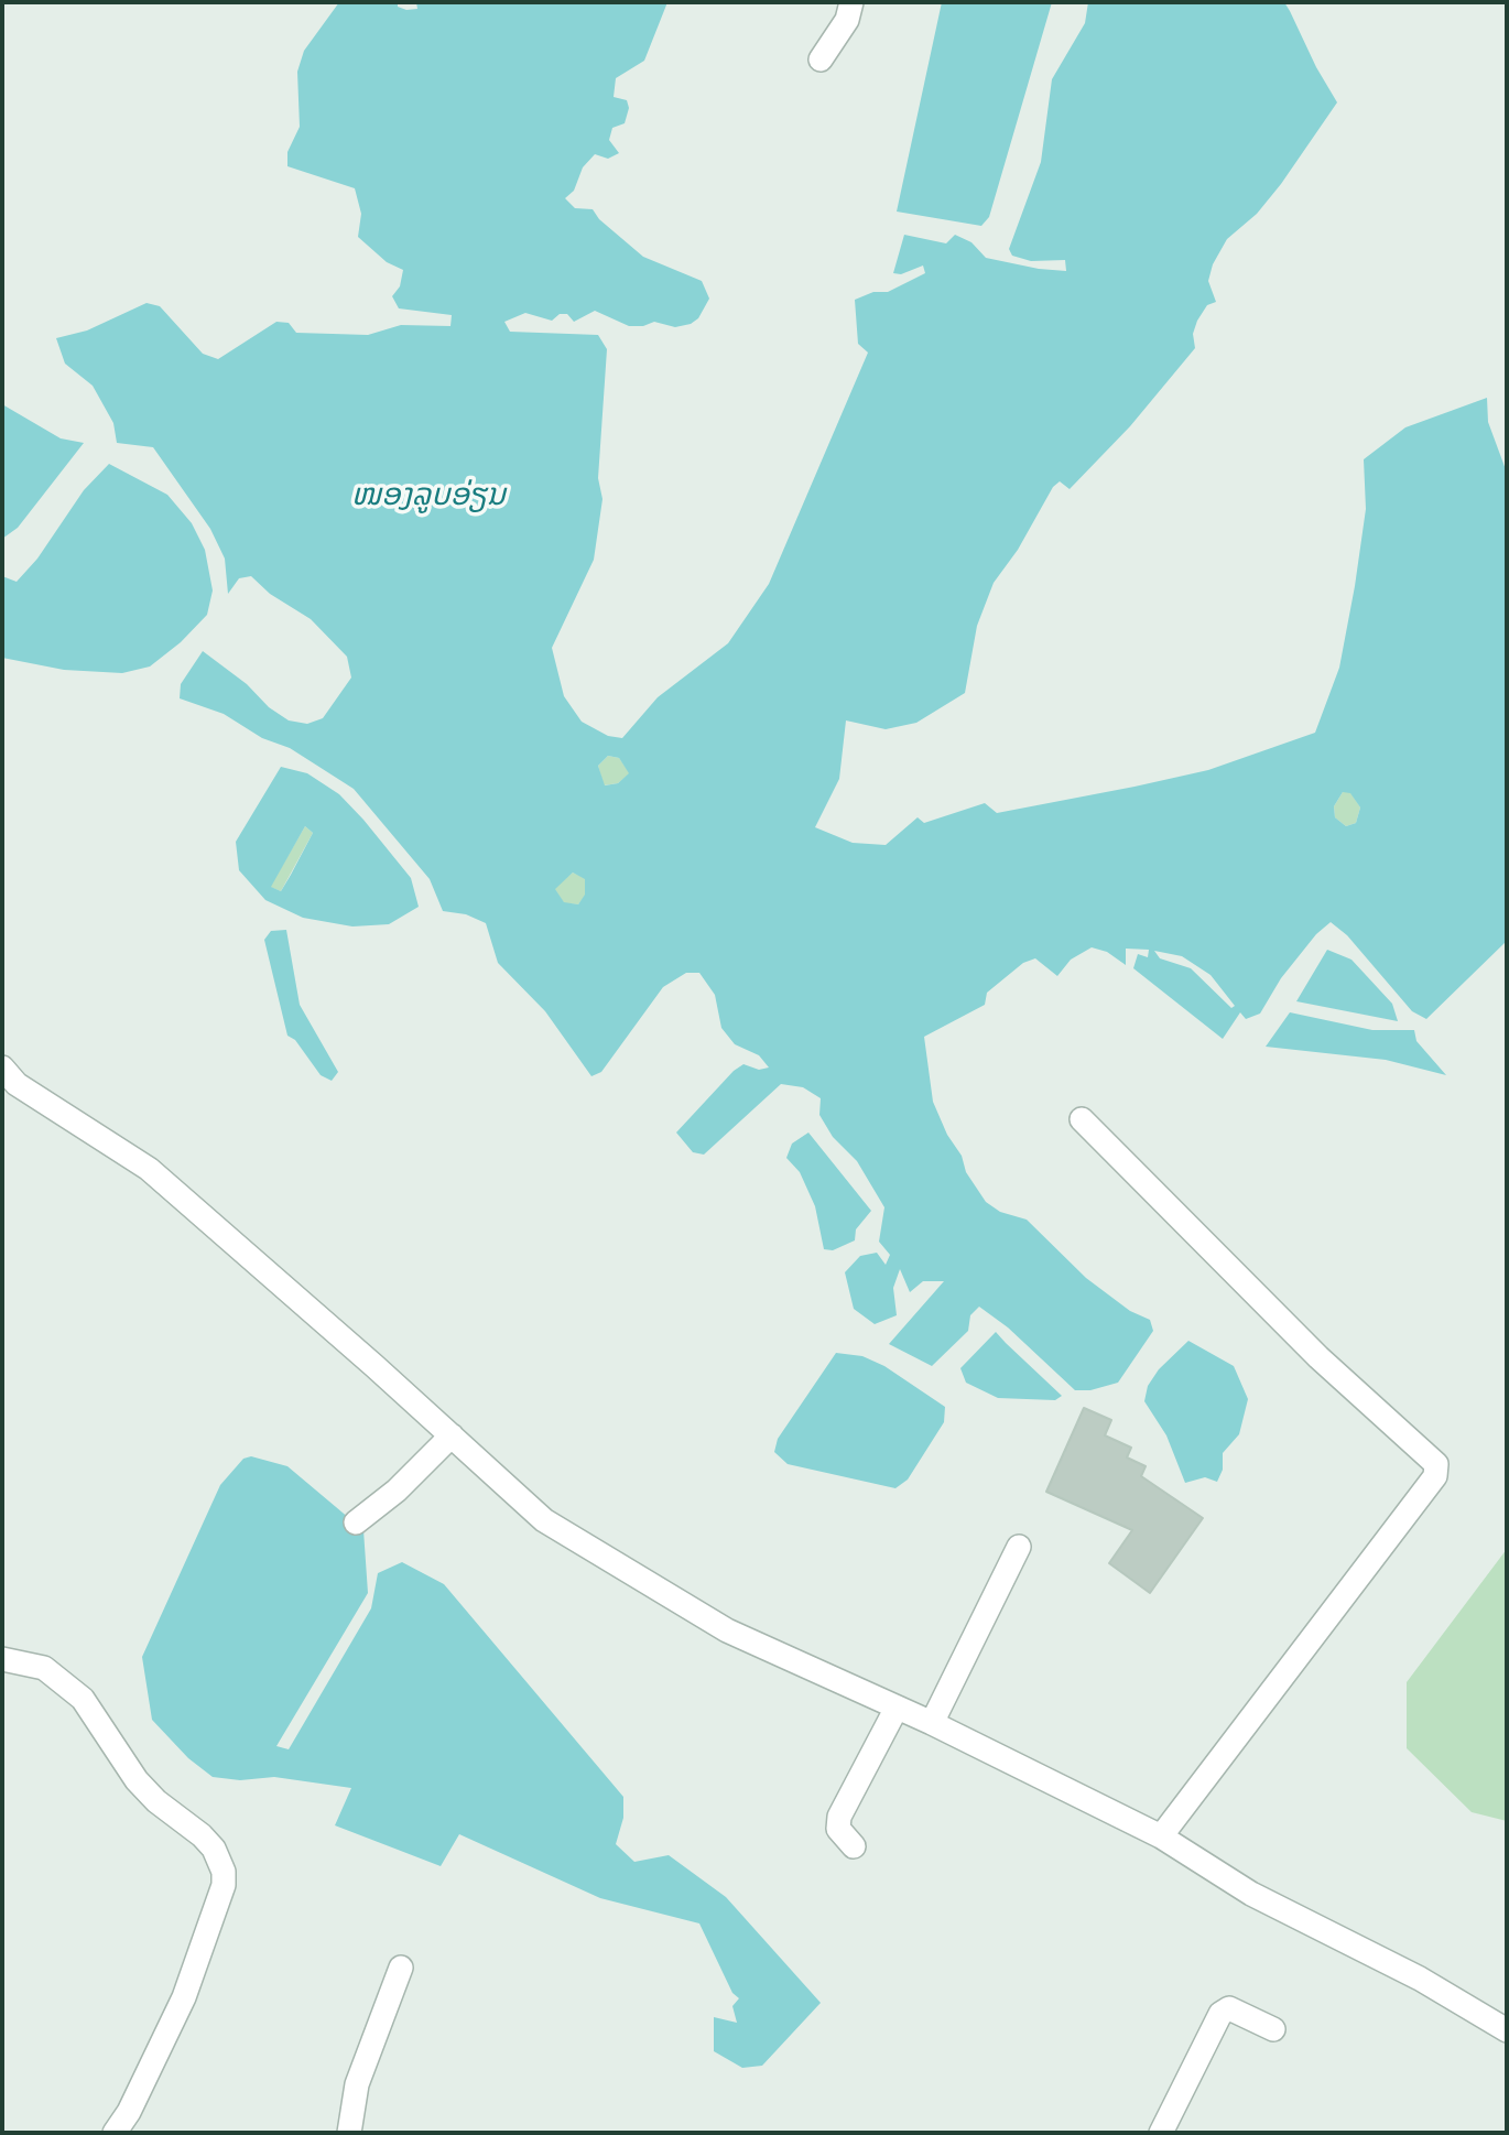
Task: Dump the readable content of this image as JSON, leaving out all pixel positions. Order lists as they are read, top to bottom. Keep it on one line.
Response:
{"water":["ໜອງລູບອ່ຽນ"]}
